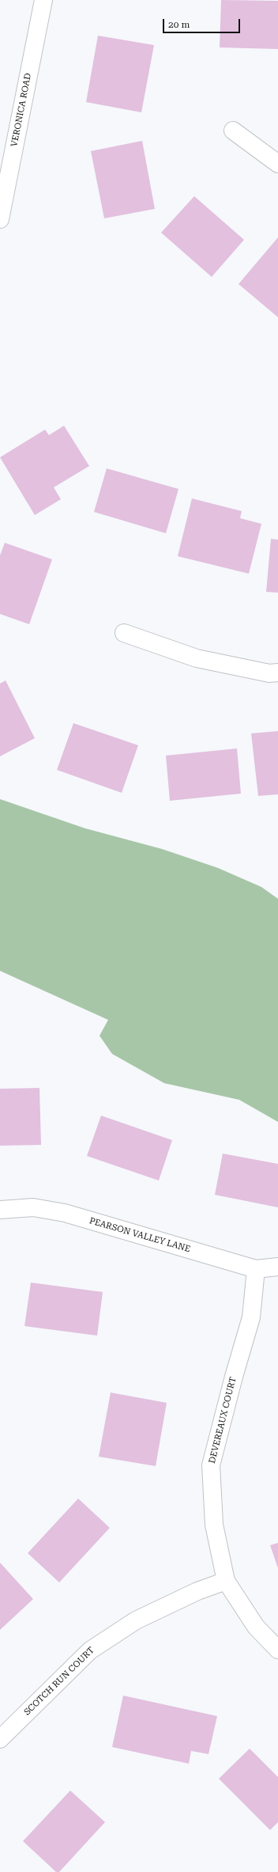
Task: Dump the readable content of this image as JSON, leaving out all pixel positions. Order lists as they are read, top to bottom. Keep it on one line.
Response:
{"streets":{"street":["VERONICA ROAD","PEARSON VALLEY LANE","DEVEREAUX COURT","SCOTCH RUN COURT"]},"crossings":[["PEARSON VALLEY LANE","DEVEREAUX COURT"],["DEVEREAUX COURT","SCOTCH RUN COURT"]],"scale_bar":"20 m"}
